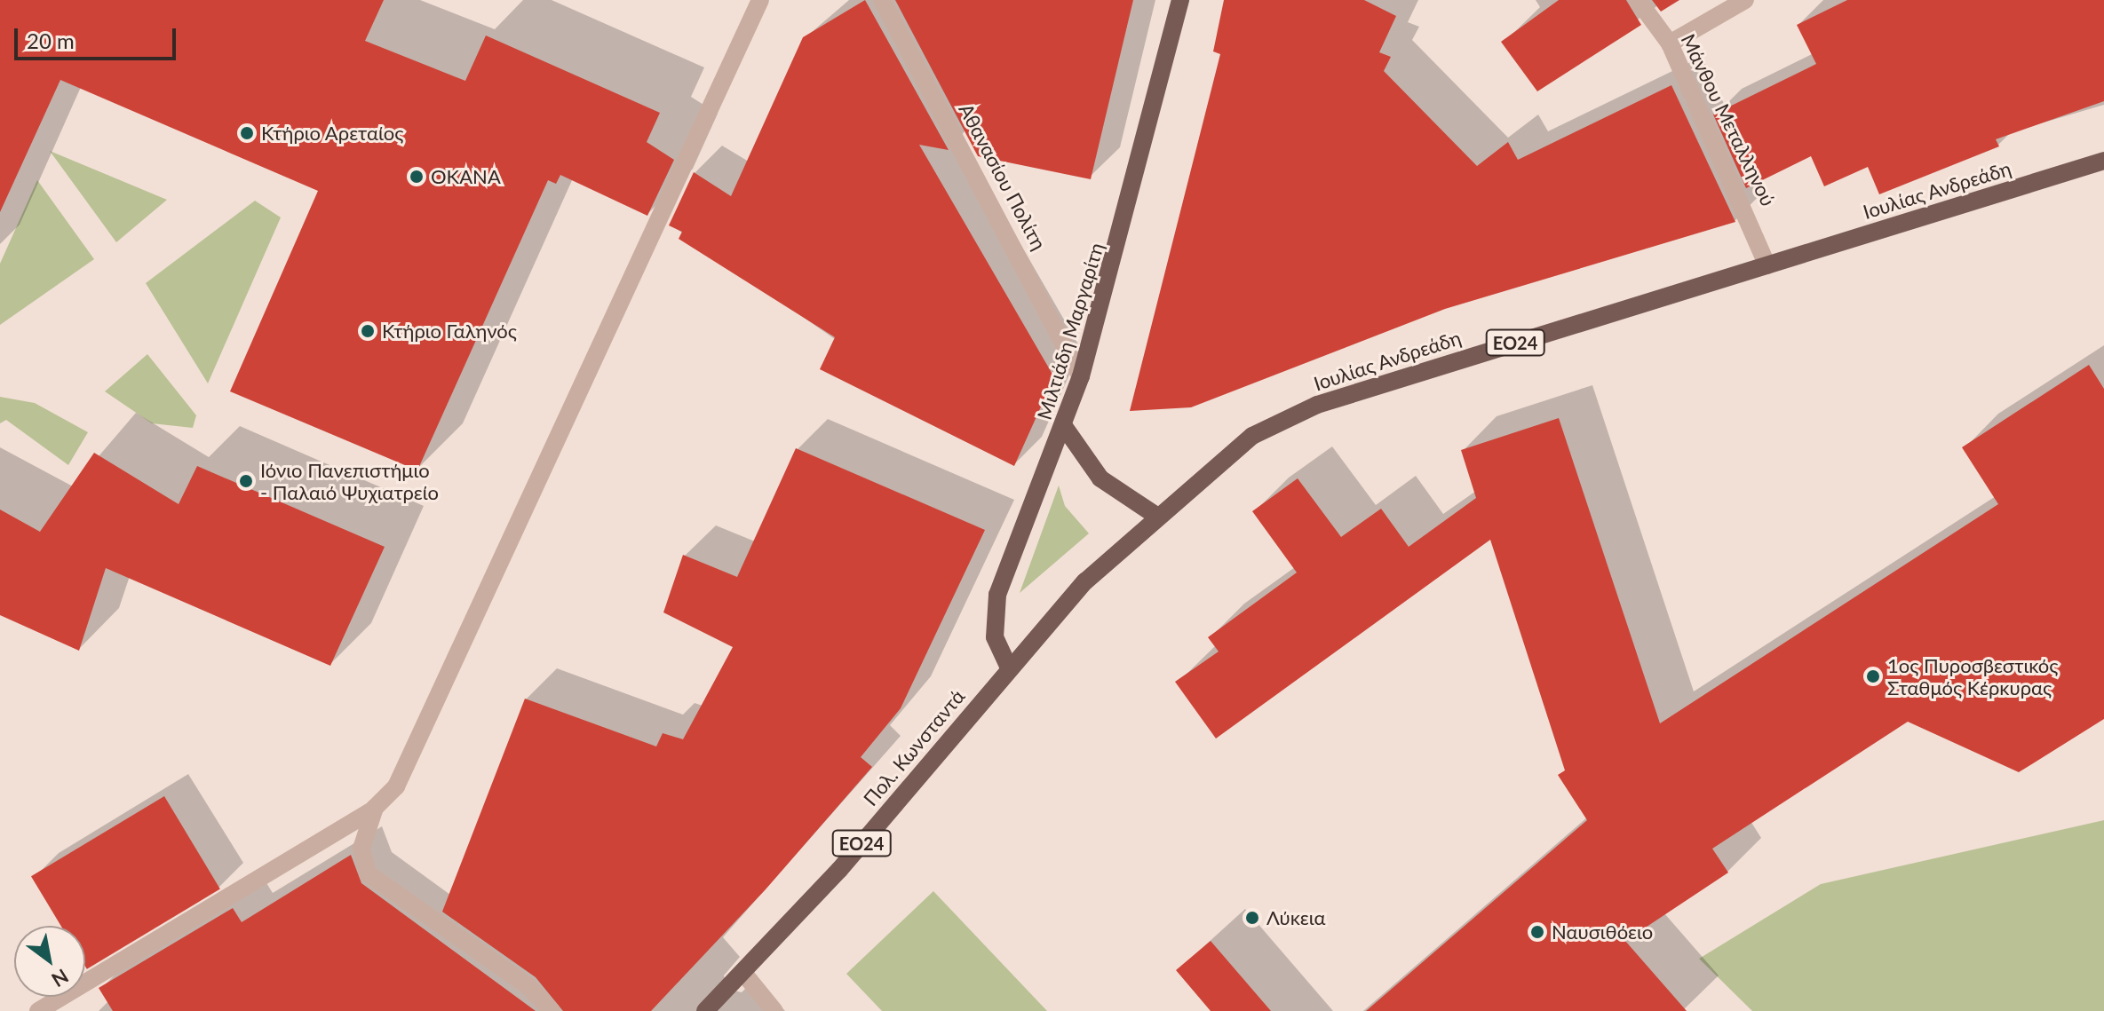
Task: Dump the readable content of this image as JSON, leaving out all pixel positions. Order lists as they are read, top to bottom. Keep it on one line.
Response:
{"streets":{"main road":["Ιουλίας Ανδρεάδη","Μιλτιάδη Μαργαρίτη","ΕΟ24","Πολ. Κωνσταντά"],"street":["Μάνθου Μεταλληνού","Αθανασίου Πολίτη"]},"crossings":[["Μάνθου Μεταλληνού","Ιουλίας Ανδρεάδη"],["Αθανασίου Πολίτη","Μιλτιάδη Μαργαρίτη"],["Ιουλίας Ανδρεάδη","Μιλτιάδη Μαργαρίτη"],["Ιουλίας Ανδρεάδη","Πολ. Κωνσταντά"],["Μιλτιάδη Μαργαρίτη","Πολ. Κωνσταντά"]],"places":["Κτήριο Αρεταίος","ΟΚΑΝΑ","Κτήριο Γαληνός","Ιόνιο Πανεπιστήμιο - Παλαιό Ψυχιατρείο","1ος Πυροσβεστικός Σταθμός Κέρκυρας","Λύκεια","Ναυσιθόειο"],"scale_bar":"20 m","north":"bottom right"}
